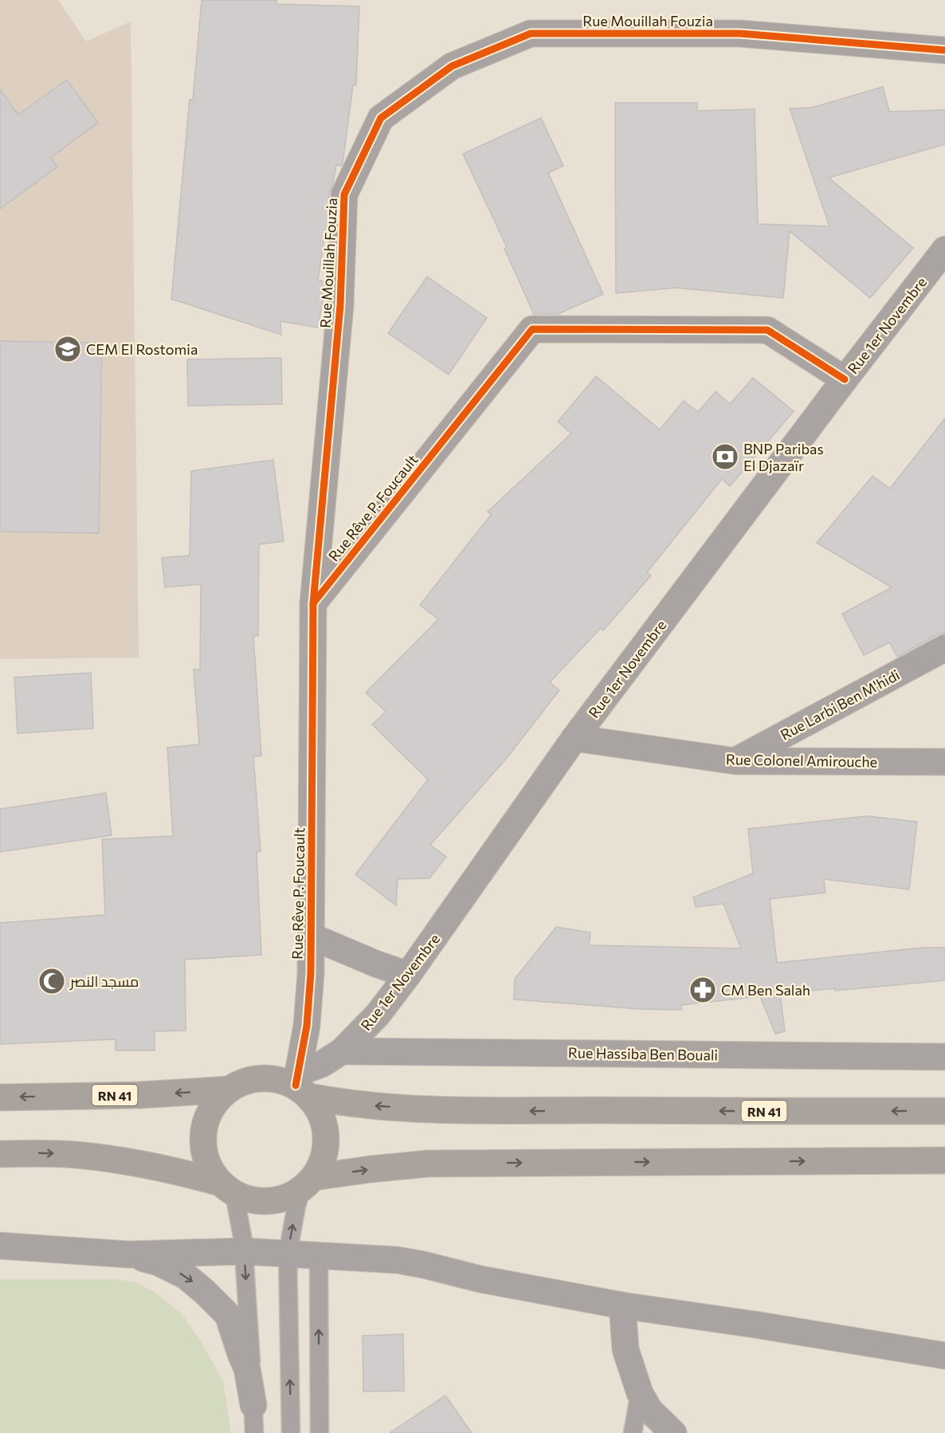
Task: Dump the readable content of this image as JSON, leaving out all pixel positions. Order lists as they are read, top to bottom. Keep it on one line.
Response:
{"streets":{"highway":["RN 41"],"street":["Rue Mouillah Fouzia","Rue 1er Novembre","Rue Rêve P. Foucault","Rue Larbi Ben M'hidi","Rue Colonel Amirouche","Rue Hassiba Ben Bouali"]},"crossings":[["Rue Mouillah Fouzia","Rue Rêve P. Foucault"],["Rue 1er Novembre","Rue Rêve P. Foucault"],["Rue 1er Novembre","Rue Colonel Amirouche"],["Rue 1er Novembre","Rue Hassiba Ben Bouali"],["Rue 1er Novembre","RN 41"],["Rue Rêve P. Foucault","RN 41"],["Rue Larbi Ben M'hidi","Rue Colonel Amirouche"]],"places":{"school or university":["CEM El Rostomia"],"bank":["BNP Paribas El Djazaïr"],"mosque":["مسجد النصر"],"pharmacy":["CM Ben Salah"]}}
